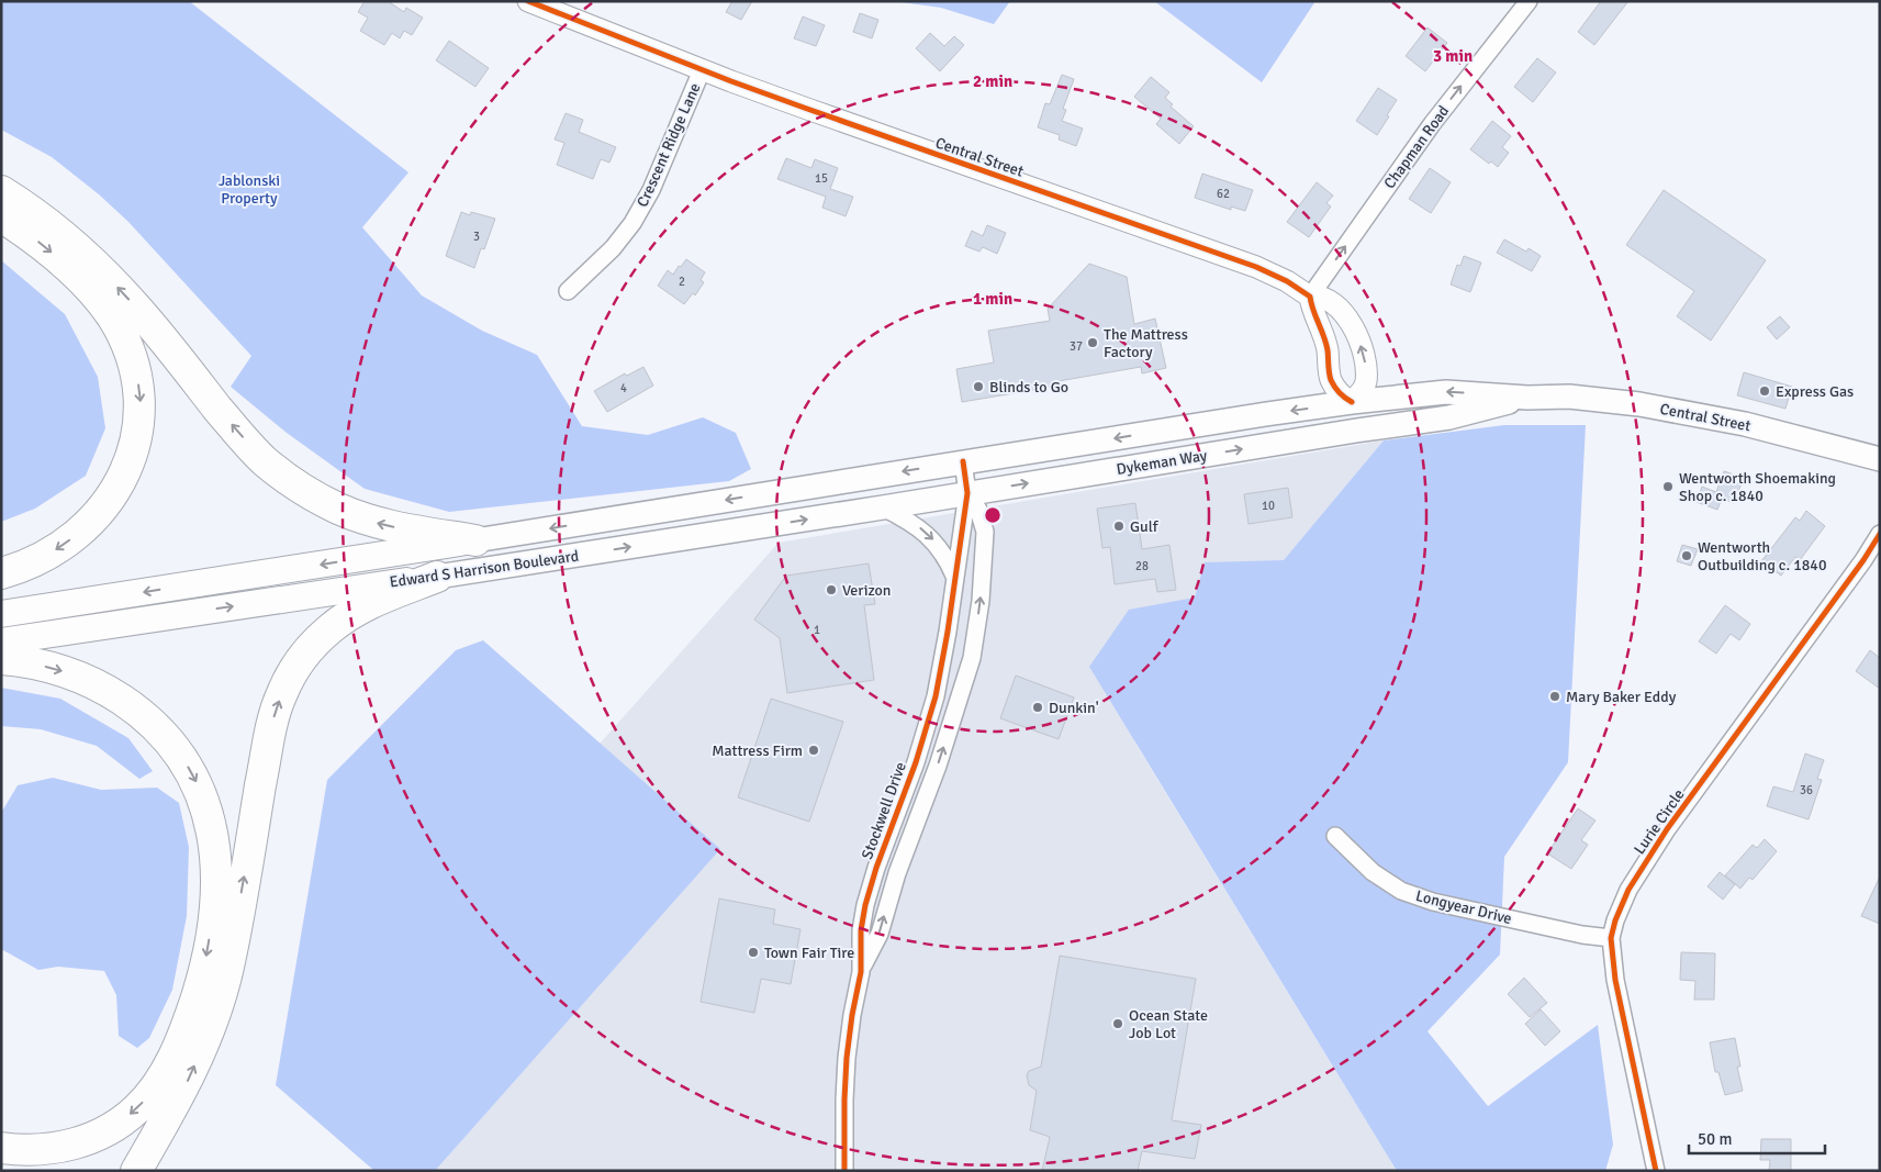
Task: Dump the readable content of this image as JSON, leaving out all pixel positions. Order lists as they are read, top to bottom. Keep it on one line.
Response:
{"streets":{"main road":["Central Street","Dykeman Way","Edward S Harrison Boulevard"],"street":["Crescent Ridge Lane","Chapman Road","Stockwell Drive","Lurie Circle","Longyear Drive"]},"crossings":[["Crescent Ridge Lane","Central Street"],["Chapman Road","Central Street"],["Central Street","Dykeman Way"],["Dykeman Way","Edward S Harrison Boulevard"],["Dykeman Way","Stockwell Drive"],["Edward S Harrison Boulevard","Stockwell Drive"],["Lurie Circle","Longyear Drive"]],"one_way":["Chapman Road"],"parks":["Jablonski Property"],"places":["The Mattress Factory","Blinds to Go","Express Gas","Wentworth Shoemaking Shop c. 1840","Gulf","Wentworth Outbuilding c. 1840","Verizon","Mary Baker Eddy","Dunkin'","Mattress Firm","Town Fair Tire","Ocean State Job Lot"],"house_numbers":["15","62","3","2","37","4","10","28","1","36"],"scale_bar":"50 m","rings":["3 min","2 min","1 min"]}
